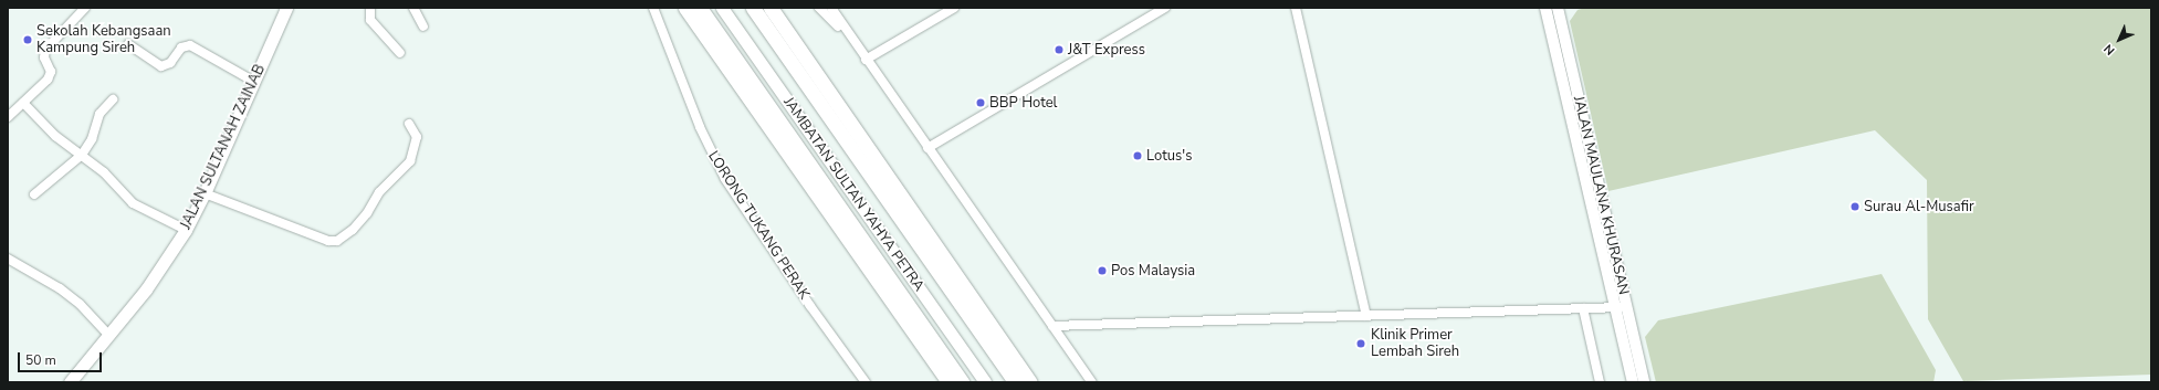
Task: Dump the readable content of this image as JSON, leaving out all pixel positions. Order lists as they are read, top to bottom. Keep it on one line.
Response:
{"streets":{"highway":["JAMBATAN SULTAN YAHYA PETRA"],"main road":["JALAN SULTANAH ZAINAB"],"street":["JALAN MAULANA KHURASAN","LORONG TUKANG PERAK"]},"places":["Sekolah Kebangsaan Kampung Sireh","J&T Express","BBP Hotel","Lotus's","Surau Al-Musafir","Pos Malaysia","Klinik Primer Lembah Sireh"],"scale_bar":"50 m","north":"bottom left"}
